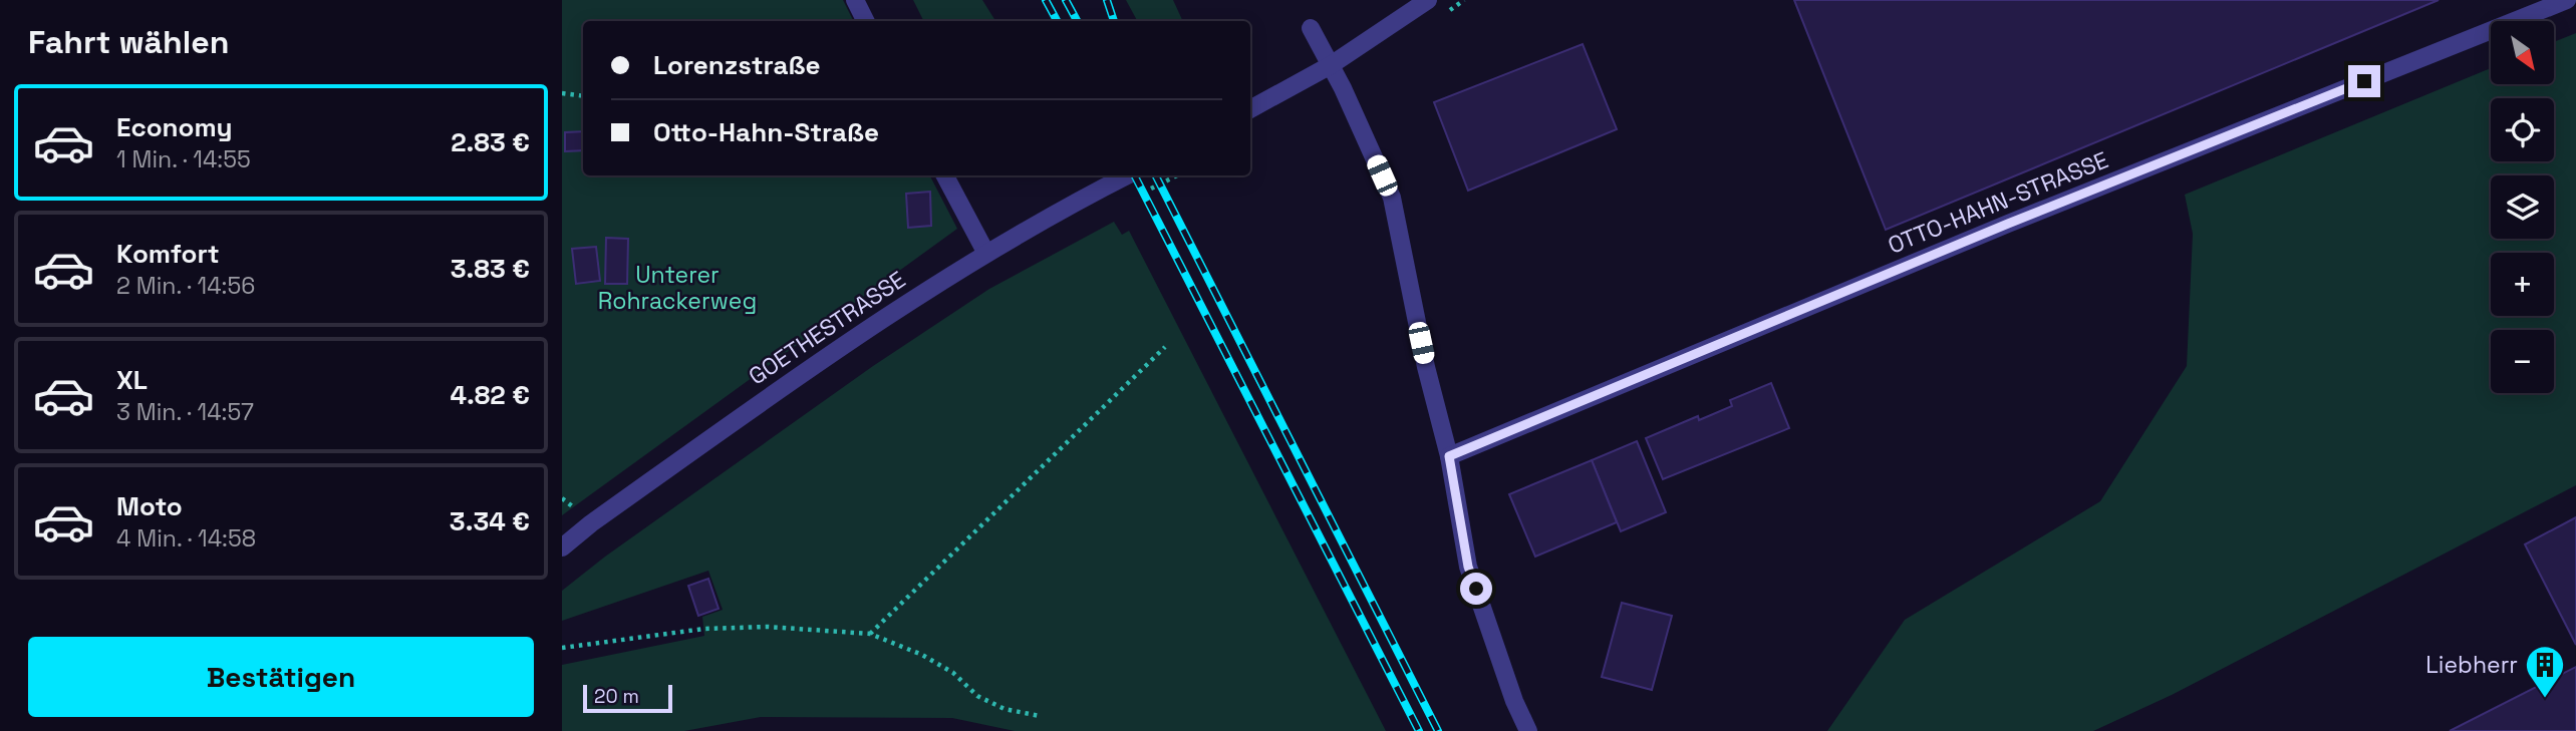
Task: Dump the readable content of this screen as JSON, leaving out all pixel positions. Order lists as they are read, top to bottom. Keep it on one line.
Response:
{"streets":{"street":["OTTO-HAHN-STRASSE","GOETHESTRASSE"]},"parks":["Unterer Rohrackerweg"],"places":{"building":["Liebherr"]},"scale_bar":"20 m","north":"bottom right","page":{"heading":"Fahrt wählen","map_buttons":["+","−"],"banner":["Lorenzstraße","Otto-Hahn-Straße"],"list":[{"name":"Economy","note":"1 Min. · 14:55","value":"2.83 €"},{"name":"Komfort","note":"2 Min. · 14:56","value":"3.83 €"},{"name":"XL","note":"3 Min. · 14:57","value":"4.82 €"},{"name":"Moto","note":"4 Min. · 14:58","value":"3.34 €"}],"buttons":"Bestätigen","scale":"20 m"}}
